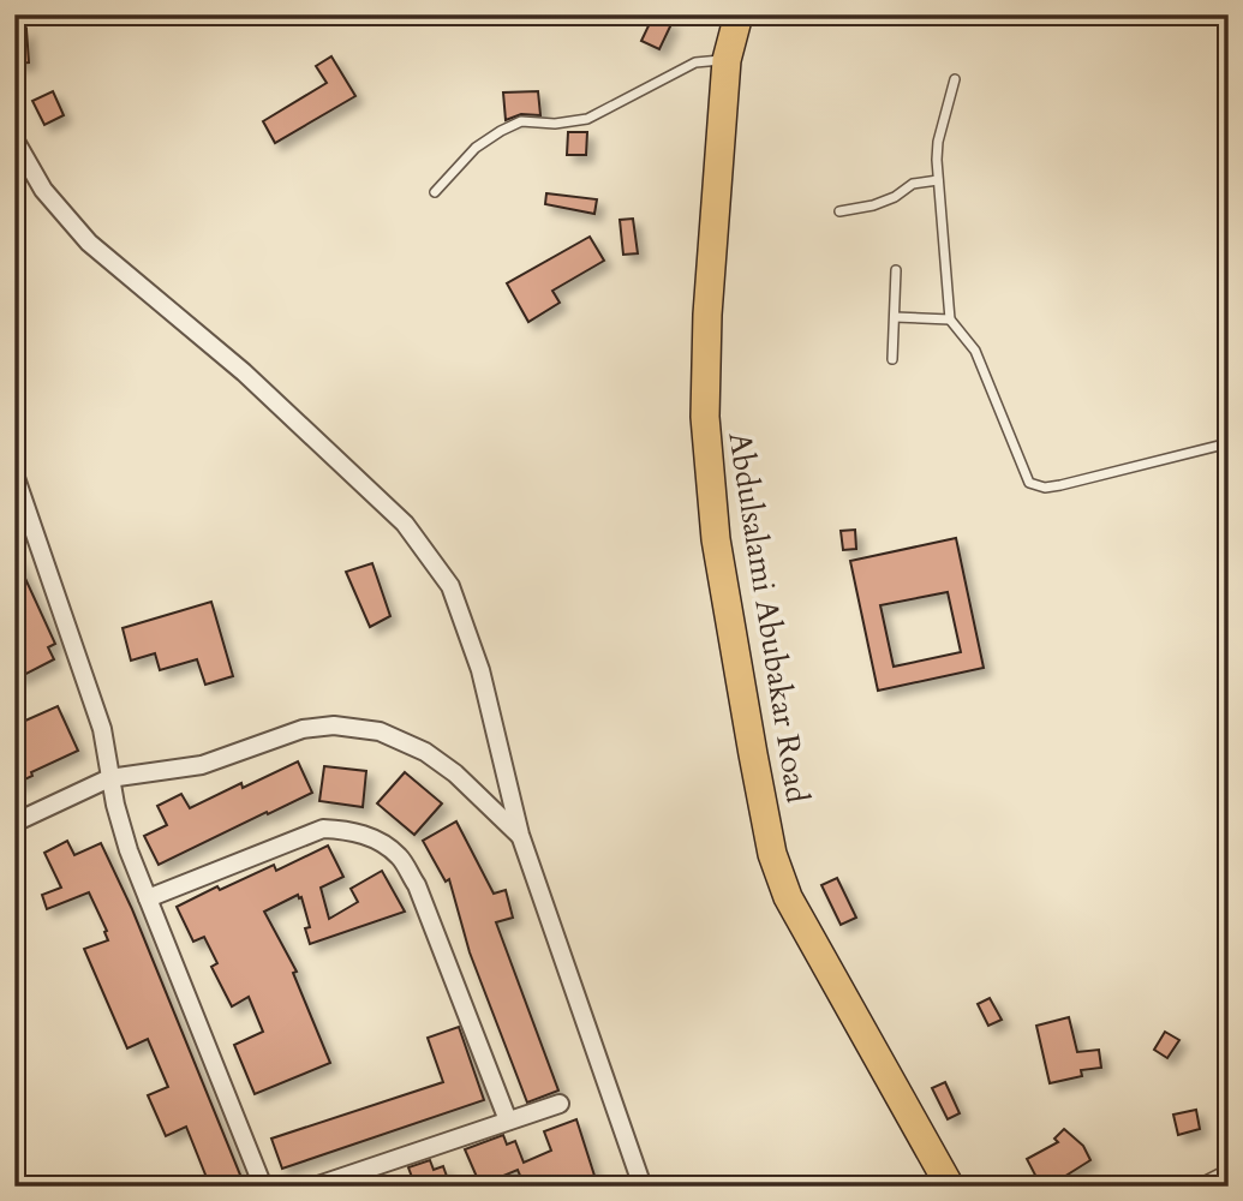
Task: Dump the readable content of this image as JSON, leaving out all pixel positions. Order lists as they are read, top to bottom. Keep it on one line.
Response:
{"streets":{"main road":["Abdulsalami Abubakar Road"]}}
